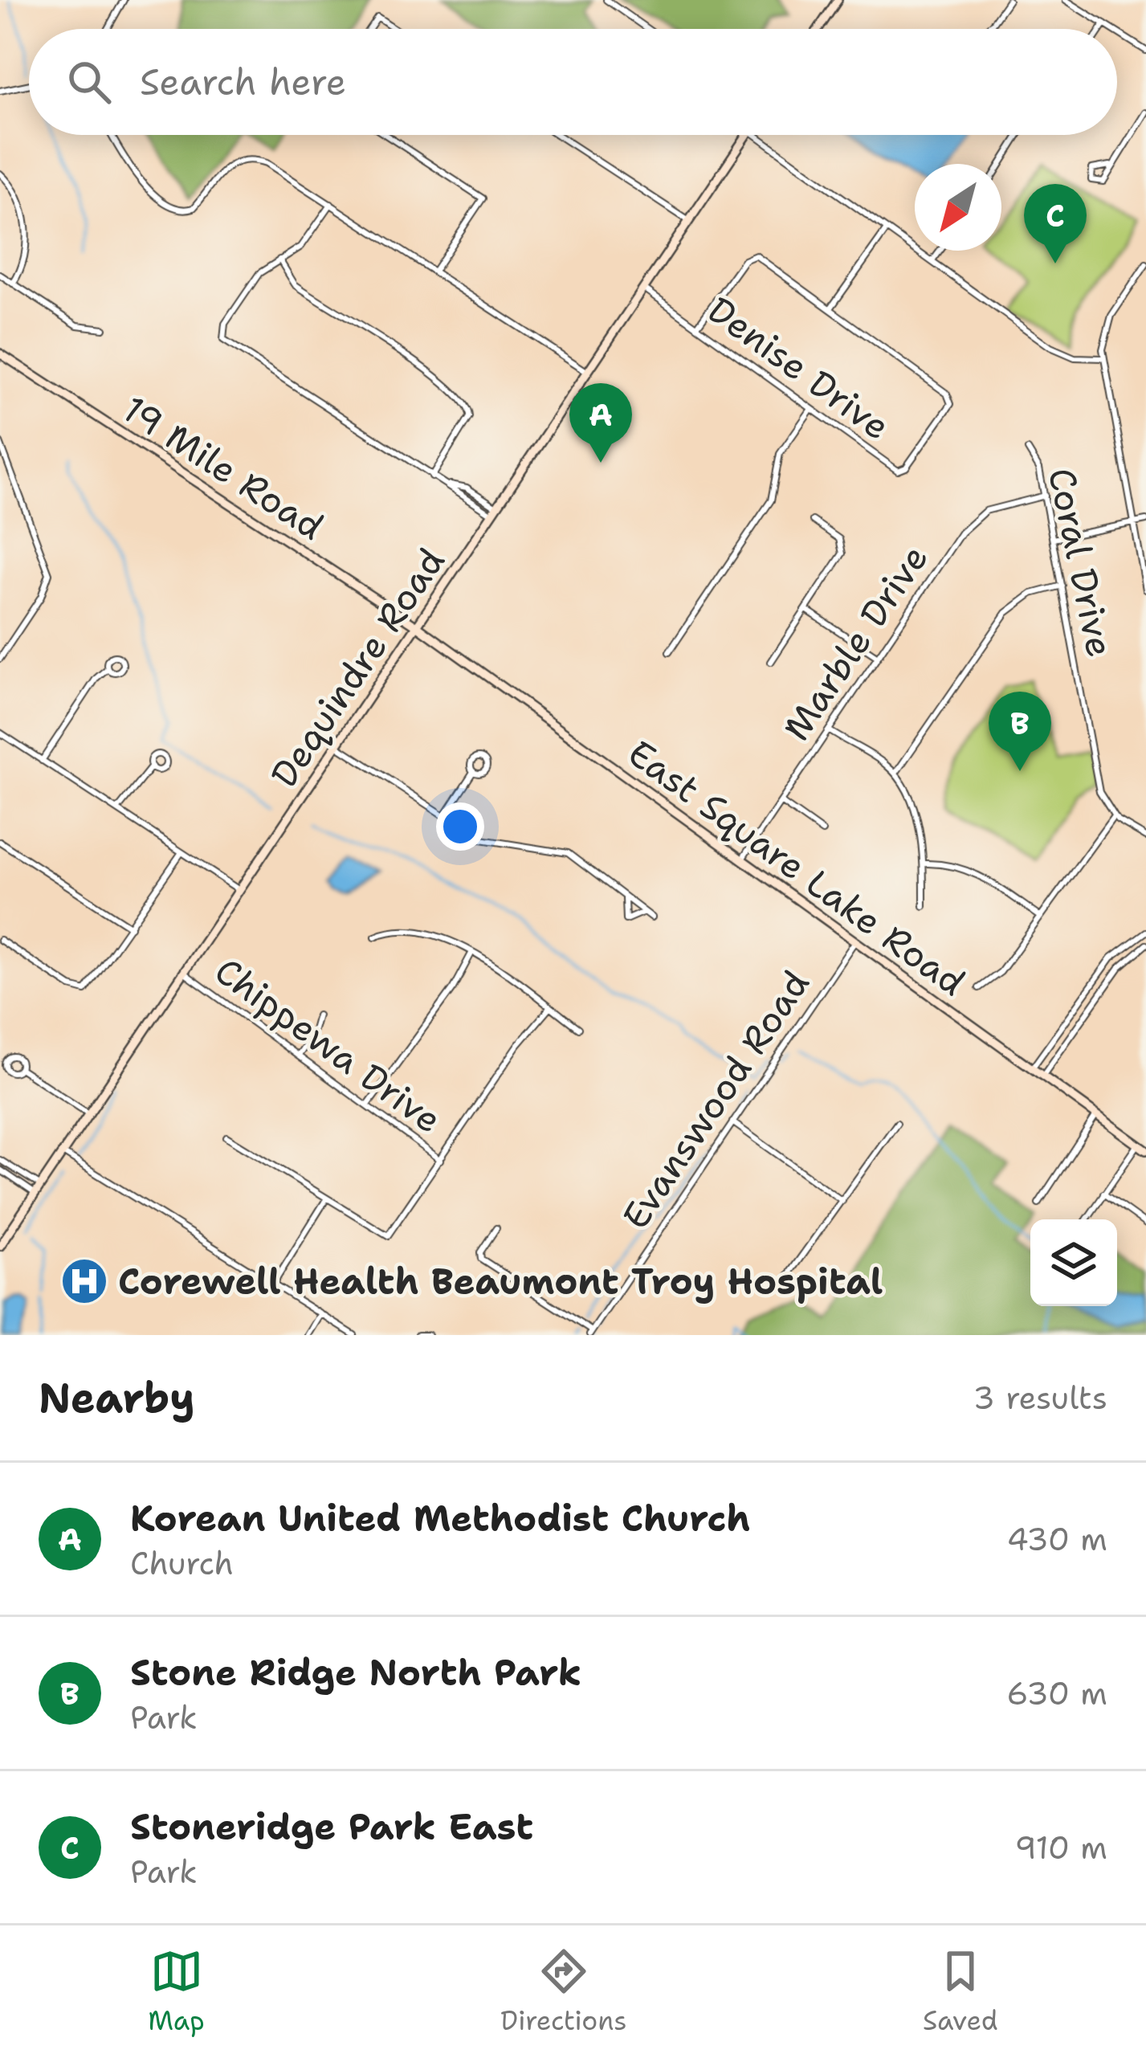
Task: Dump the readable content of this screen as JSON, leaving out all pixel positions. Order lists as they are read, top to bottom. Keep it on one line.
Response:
{"streets":{"main road":["19 Mile Road","Dequindre Road","East Square Lake Road"],"street":["Denise Drive","Coral Drive","Marble Drive","Chippewa Drive","Evanswood Road"]},"crossings":[["Denise Drive","Dequindre Road"],["19 Mile Road","Dequindre Road"],["19 Mile Road","East Square Lake Road"],["Coral Drive","Marble Drive"],["Marble Drive","East Square Lake Road"],["Dequindre Road","East Square Lake Road"],["Dequindre Road","Chippewa Drive"],["East Square Lake Road","Evanswood Road"]],"places":{"hospital":["Corewell Health Beaumont Troy Hospital"]},"north":"bottom left","page":{"search":"Search here","pins":["C","A","B"],"heading":["Nearby","3 results"],"list":[{"mark":"A","name":"Korean United Methodist Church","note":"Church","value":"430 m"},{"mark":"B","name":"Stone Ridge North Park","note":"Park","value":"630 m"},{"mark":"C","name":"Stoneridge Park East","note":"Park","value":"910 m"}],"nav":["Map","Directions","Saved"]}}
